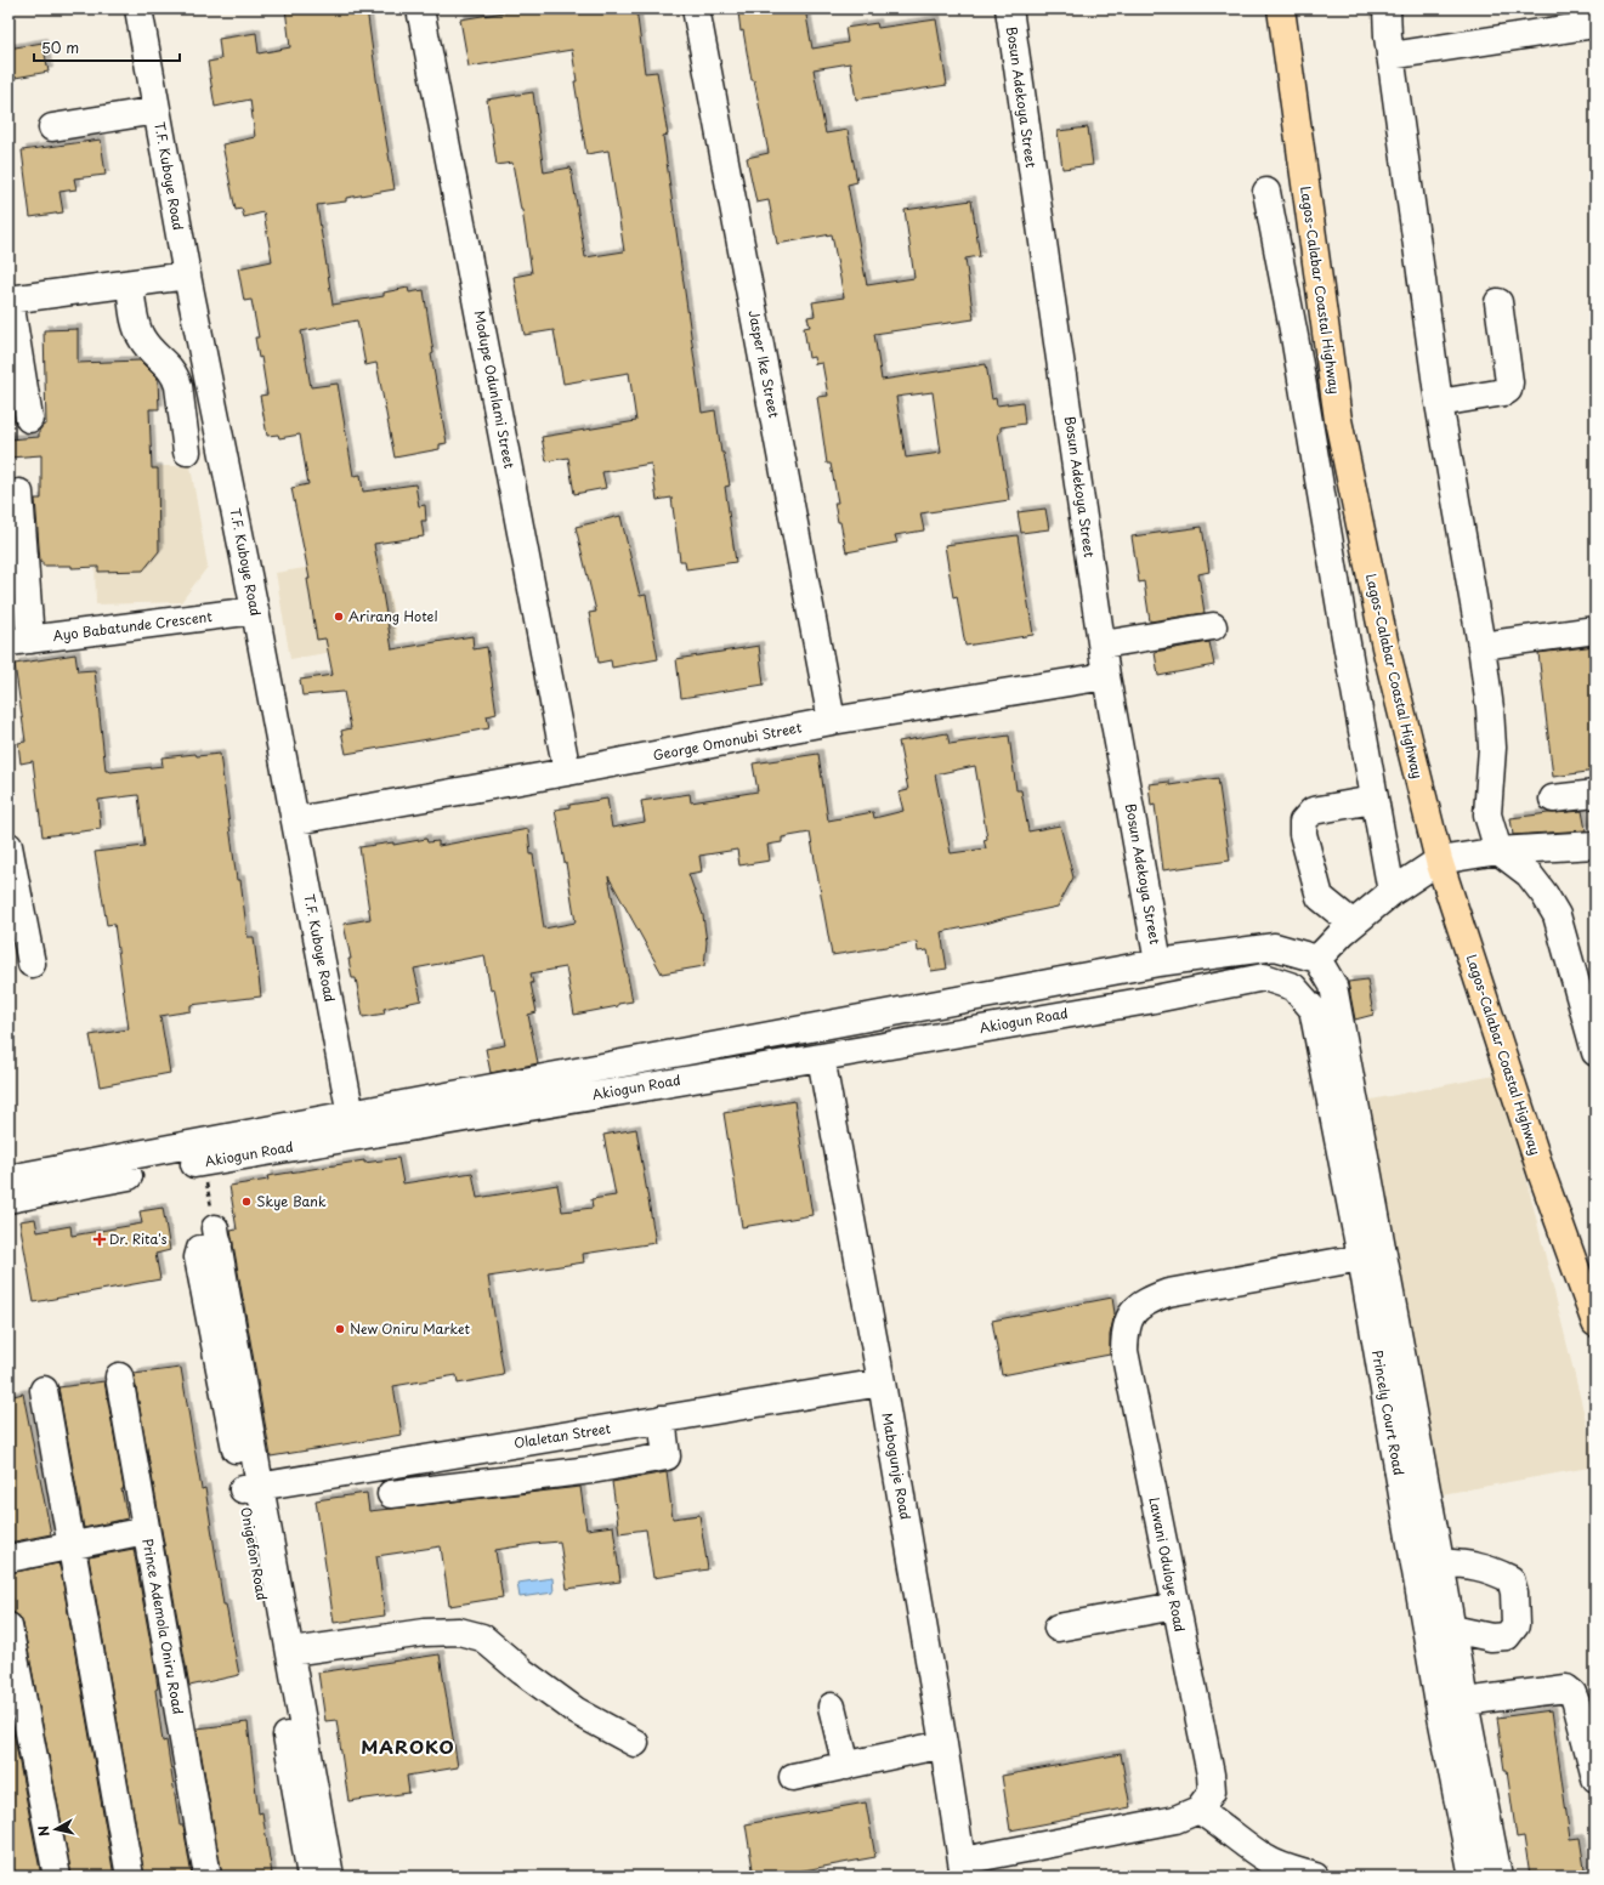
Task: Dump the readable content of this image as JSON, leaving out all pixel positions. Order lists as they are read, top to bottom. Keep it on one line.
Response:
{"streets":{"highway":["Lagos-Calabar Coastal Highway"],"street":["Bosun Adekoya Street","T.F. Kuboye Road","Jasper Ike Street","Modupe Odunlami Street","Ayo Babatunde Crescent","George Omonubi Street","Akiogun Road","Princely Court Road","Olaletan Street","Mabogunje Road","Onigefon Road","Lawani Oduloye Road","Prince Ademola Oniru Road"]},"crossings":[["Bosun Adekoya Street","George Omonubi Street"],["T.F. Kuboye Road","Ayo Babatunde Crescent"],["T.F. Kuboye Road","George Omonubi Street"],["Jasper Ike Street","George Omonubi Street"],["Modupe Odunlami Street","George Omonubi Street"],["Akiogun Road","Princely Court Road"],["Akiogun Road","Mabogunje Road"],["Princely Court Road","Lawani Oduloye Road"],["Olaletan Street","Mabogunje Road"],["Olaletan Street","Onigefon Road"]],"districts":["MAROKO"],"places":{"other":["Arirang Hotel","Skye Bank","New Oniru Market"],"health":["Dr. Rita's"]},"scale_bar":"50 m","north":"left"}
